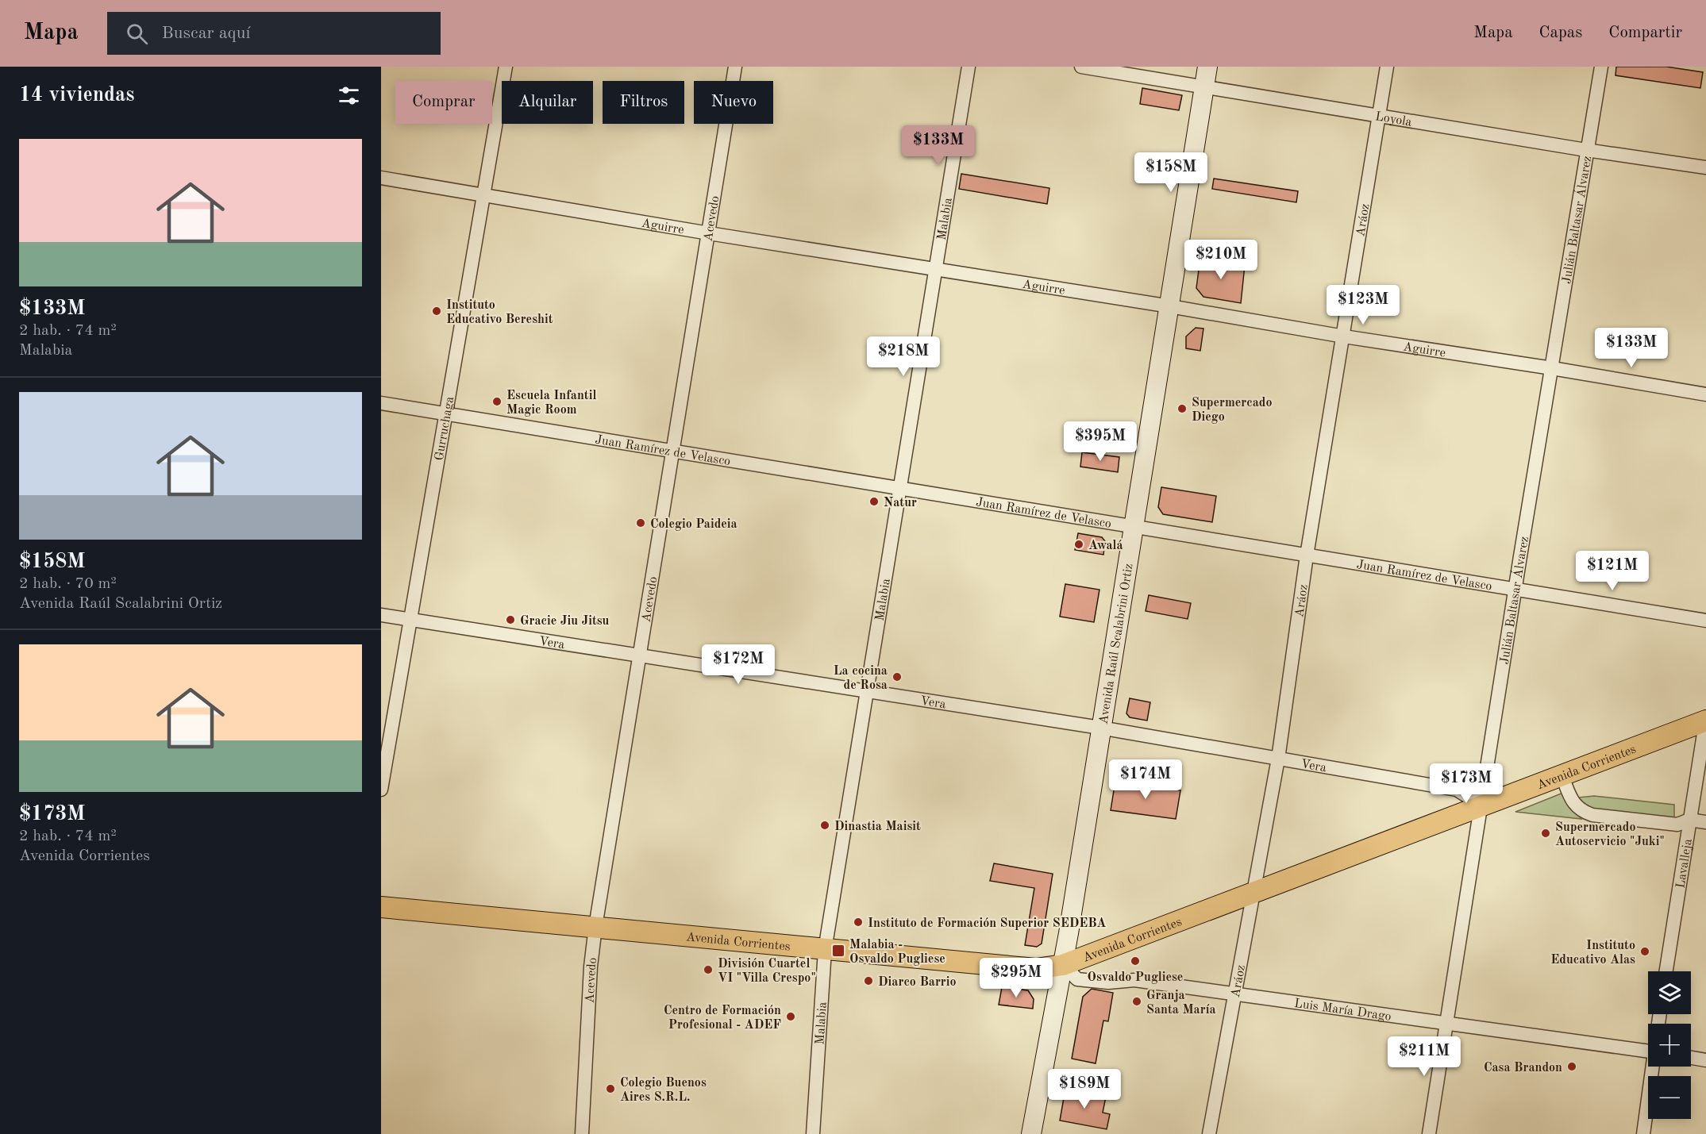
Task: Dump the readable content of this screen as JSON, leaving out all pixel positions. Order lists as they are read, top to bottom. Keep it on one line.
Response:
{"streets":{"main road":["Avenida Raúl Scalabrini Ortiz","Avenida Corrientes"],"street":["Loyola","Malabia","Acevedo","Julián Baltasar Álvarez","Aráoz","Aguirre","Gurruchaga","Juan Ramírez de Velasco","Vera","Lavalleja","Luis María Drago"]},"crossings":[["Loyola","Julián Baltasar Álvarez"],["Loyola","Aráoz"],["Loyola","Avenida Raúl Scalabrini Ortiz"],["Malabia","Aguirre"],["Malabia","Juan Ramírez de Velasco"],["Malabia","Vera"],["Malabia","Avenida Corrientes"],["Acevedo","Aguirre"],["Acevedo","Juan Ramírez de Velasco"],["Acevedo","Vera"],["Acevedo","Avenida Corrientes"],["Julián Baltasar Álvarez","Aguirre"],["Julián Baltasar Álvarez","Juan Ramírez de Velasco"],["Julián Baltasar Álvarez","Vera"],["Julián Baltasar Álvarez","Avenida Corrientes"],["Julián Baltasar Álvarez","Luis María Drago"],["Aráoz","Aguirre"],["Aráoz","Juan Ramírez de Velasco"],["Aráoz","Vera"],["Aráoz","Avenida Corrientes"],["Aráoz","Luis María Drago"],["Aguirre","Gurruchaga"],["Aguirre","Avenida Raúl Scalabrini Ortiz"],["Gurruchaga","Juan Ramírez de Velasco"],["Gurruchaga","Vera"],["Juan Ramírez de Velasco","Avenida Raúl Scalabrini Ortiz"],["Vera","Avenida Raúl Scalabrini Ortiz"],["Vera","Avenida Corrientes"],["Avenida Raúl Scalabrini Ortiz","Avenida Corrientes"],["Avenida Raúl Scalabrini Ortiz","Luis María Drago"],["Avenida Corrientes","Lavalleja"],["Avenida Corrientes","Luis María Drago"]],"places":{"other":["Instituto Educativo Bereshit","Escuela Infantil Magic Room","Supermercado Diego","Natur","Colegio Paideia","Awalá","Gracie Jiu Jitsu","La cocina de Rosa","Dinastia Maisit","Supermercado Autoservicio \"Juki\"","Instituto de Formación Superior SEDEBA","Instituto Educativo Alas","Osvaldo Pugliese","División Cuartel VI \"Villa Crespo\"","Diarco Barrio","Granja Santa María","Centro de Formación Profesional - ADEF","Casa Brandon","Colegio Buenos Aires S.R.L."],"transit":["Malabia - Osvaldo Pugliese"]},"page":{"header":"Mapa","search":"Buscar aquí","nav":["Mapa","Capas","Compartir"],"heading":"14 viviendas","chip":["Comprar","Alquilar","Filtros","Nuevo"],"list":[{"name":"$133M","note":"2 hab. · 74 m² · Malabia"},{"name":"$158M","note":"2 hab. · 70 m² · Avenida Raúl Scalabrini Ortiz"},{"name":"$173M","note":"2 hab. · 74 m² · Avenida Corrientes"}],"price":["$133M","$158M","$210M","$123M","$133M","$218M","$395M","$121M","$172M","$174M","$173M","$295M","$211M","$189M"],"map_buttons":["+","−"]}}
